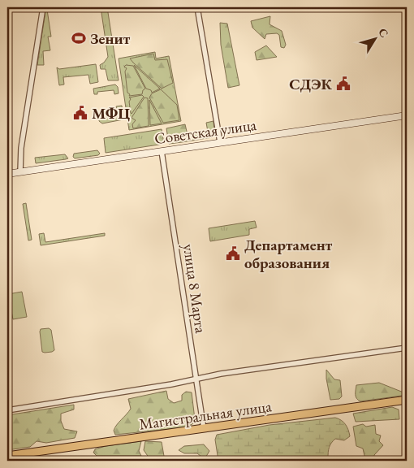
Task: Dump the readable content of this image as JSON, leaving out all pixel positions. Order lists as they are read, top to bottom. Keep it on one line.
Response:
{"streets":{"main road":["Советская улица","Магистральная улица"],"street":["улица 8 Марта"]},"crossings":[["Советская улица","улица 8 Марта"],["улица 8 Марта","Магистральная улица"]],"places":{"sports":["Зенит"],"public building":["СДЭК","МФЦ","Департамент образования"]},"north":"top right"}
